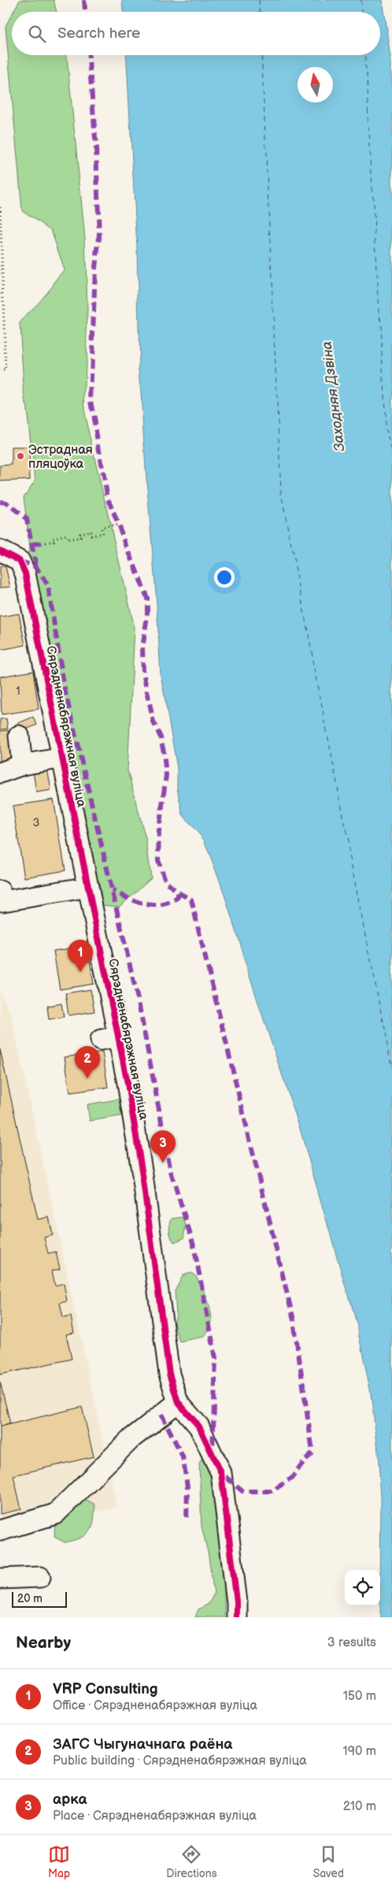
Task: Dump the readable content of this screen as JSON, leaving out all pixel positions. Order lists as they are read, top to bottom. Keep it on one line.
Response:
{"streets":{"street":["Сярэдненабярэжная вуліца"]},"water":["Заходняя Дзвіна"],"places":["Эстрадная пляцоўка"],"house_numbers":["1","3"],"scale_bar":"20 m","north":"top","page":{"search":"Search here","pins":["1","2","3"],"scale":"20 m","heading":["Nearby","3 results"],"list":[{"mark":"1","name":"VRP Consulting","note":"Office · Сярэдненабярэжная вуліца","value":"150 m"},{"mark":"2","name":"ЗАГС Чыгуначнага раёна","note":"Public building · Сярэдненабярэжная вуліца","value":"190 m"},{"mark":"3","name":"арка","note":"Place · Сярэдненабярэжная вуліца","value":"210 m"}],"nav":["Map","Directions","Saved"]}}
